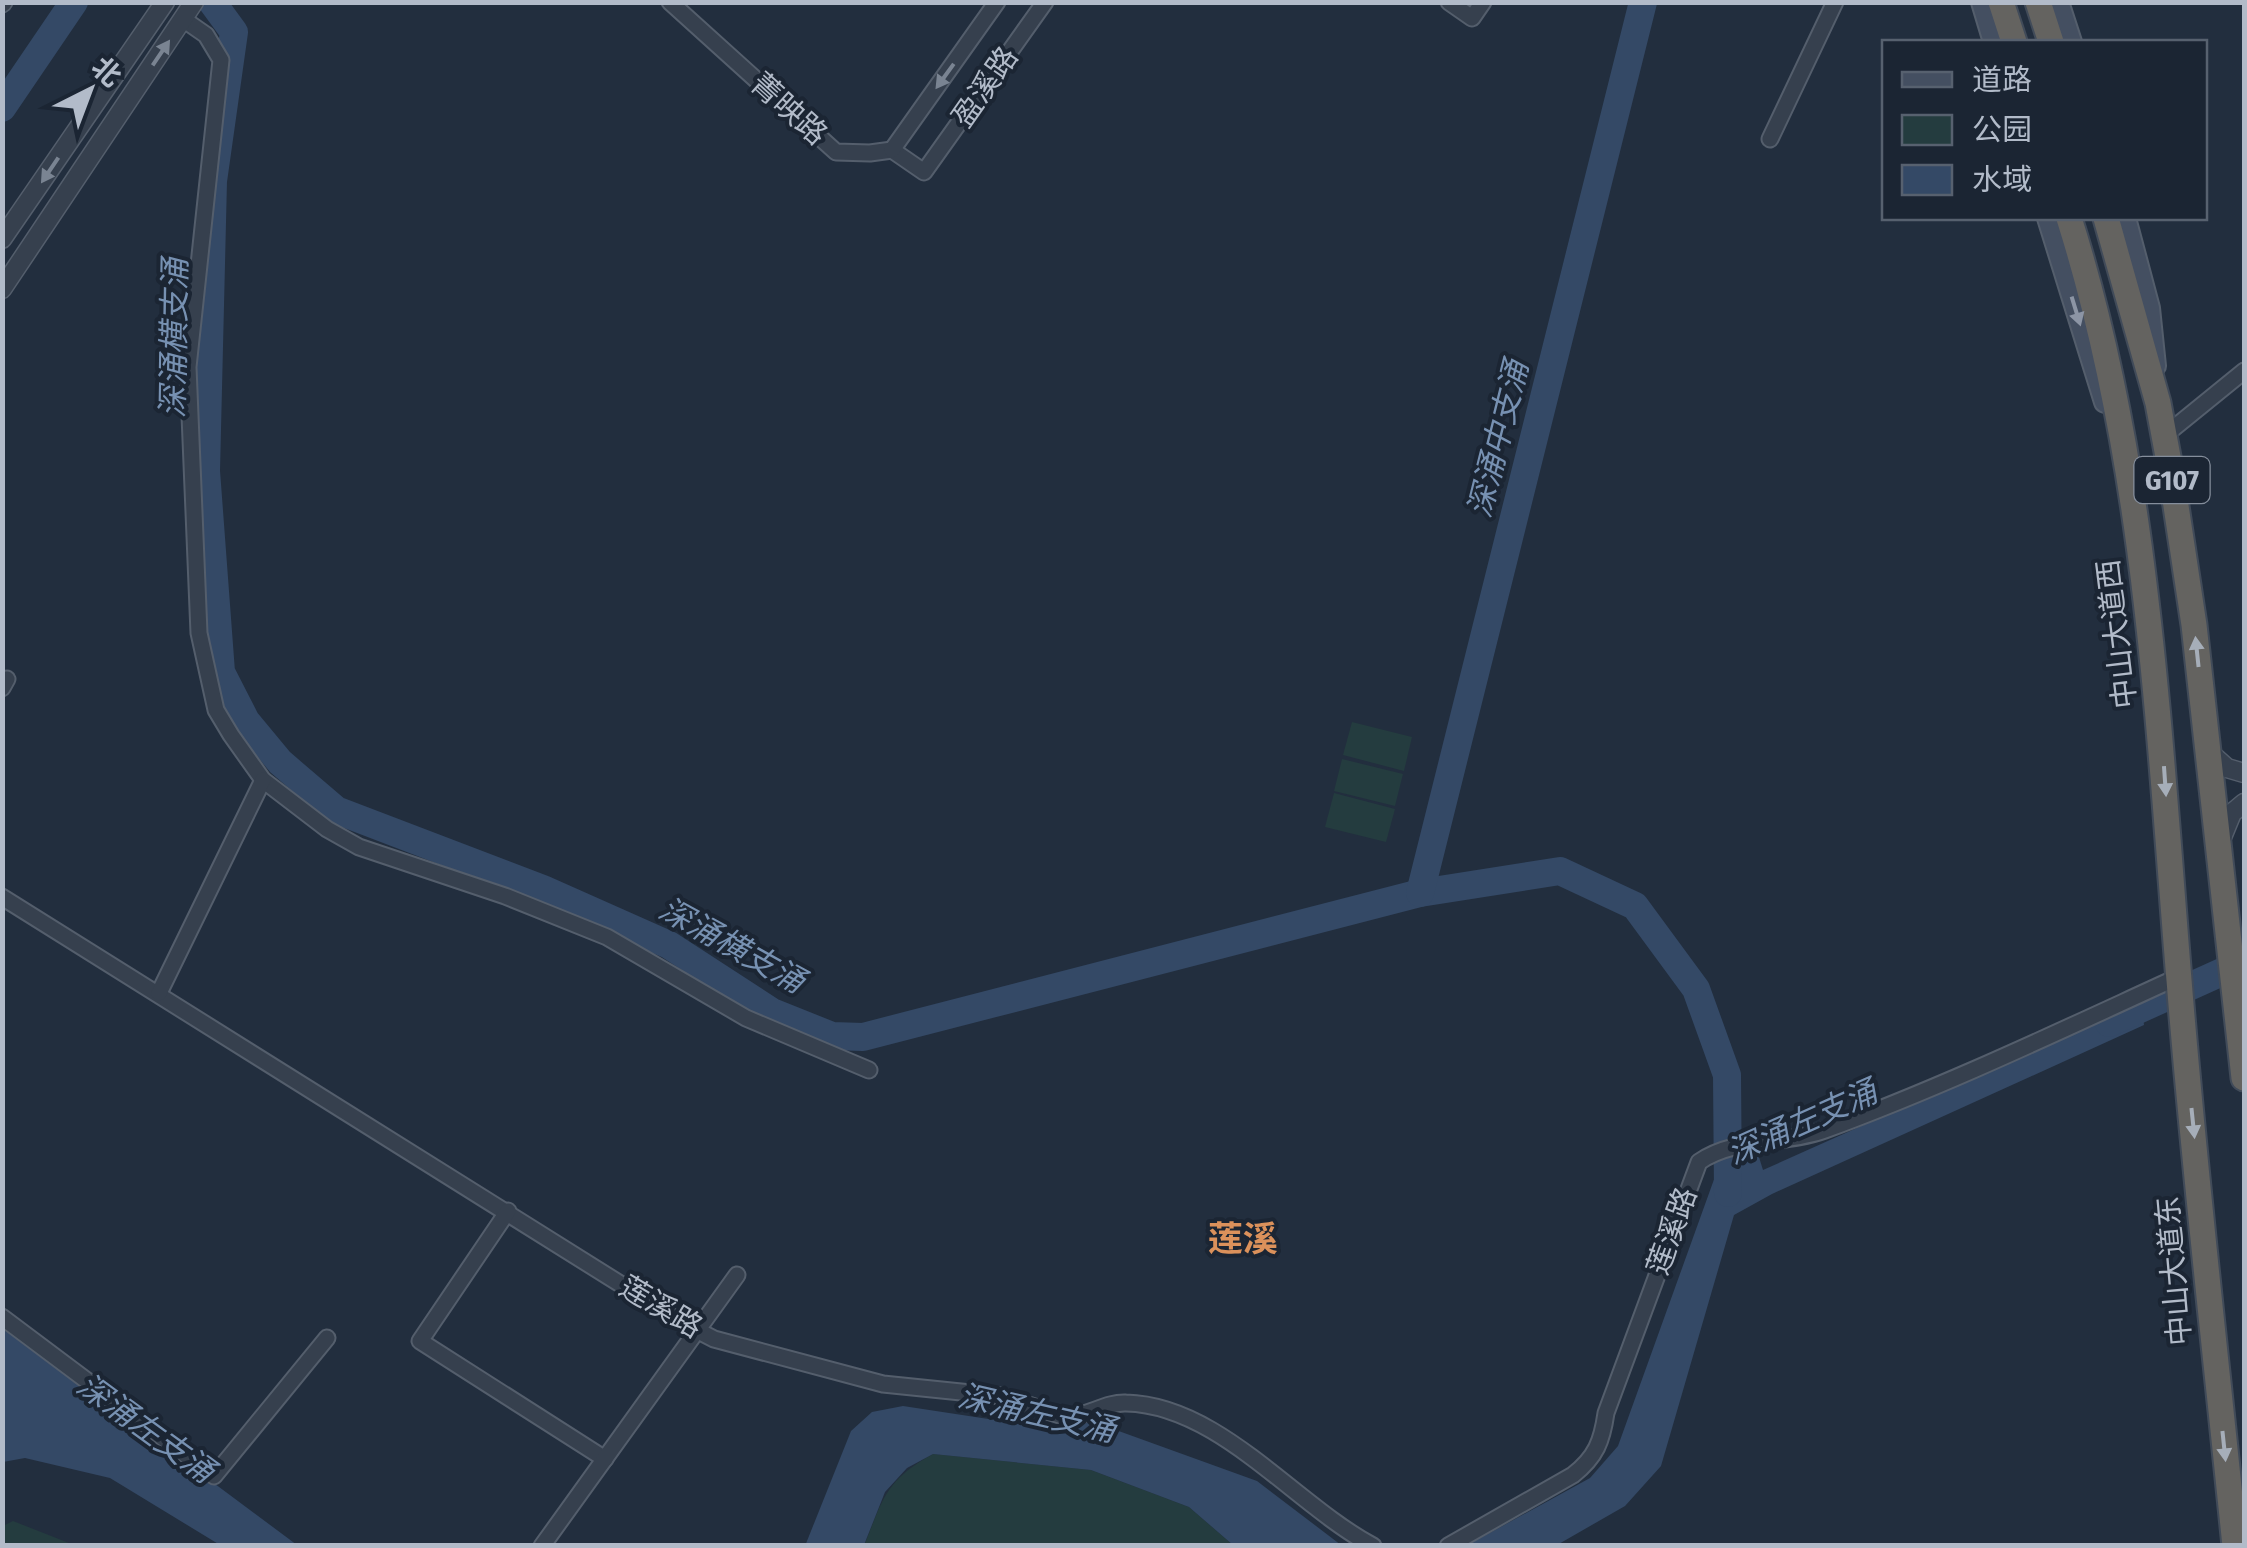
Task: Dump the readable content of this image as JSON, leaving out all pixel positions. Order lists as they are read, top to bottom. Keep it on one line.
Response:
{"streets":{"highway":["G107","中山大道西","中山大道东"],"street":["盈溪路","菁映路","莲溪路"]},"crossings":[["盈溪路","菁映路"],["中山大道西","莲溪路"],["中山大道西","中山大道东"],["莲溪路","中山大道东"]],"one_way":["盈溪路","中山大道东"],"districts":["莲溪"],"water":["深涌横支涌","深涌中支涌","深涌左支涌"],"legend":["道路","公园","水域"],"north":"top right"}
